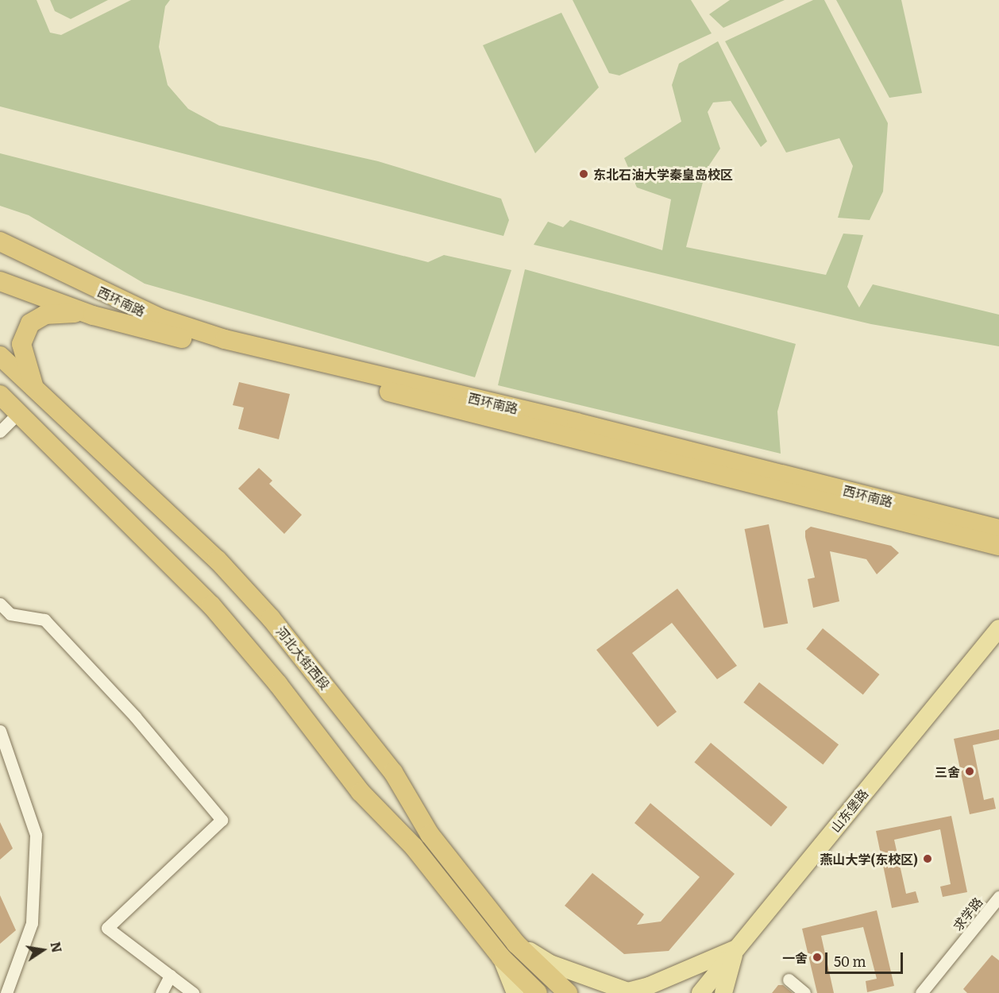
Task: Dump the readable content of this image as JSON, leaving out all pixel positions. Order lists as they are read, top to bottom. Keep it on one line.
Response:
{"streets":{"highway":["西环南路","河北大街西段"],"main road":["山东堡路"],"street":["求学路"]},"places":["东北石油大学秦皇岛校区","三舍","燕山大学(东校区)","一舍"],"scale_bar":"50 m","north":"right"}
